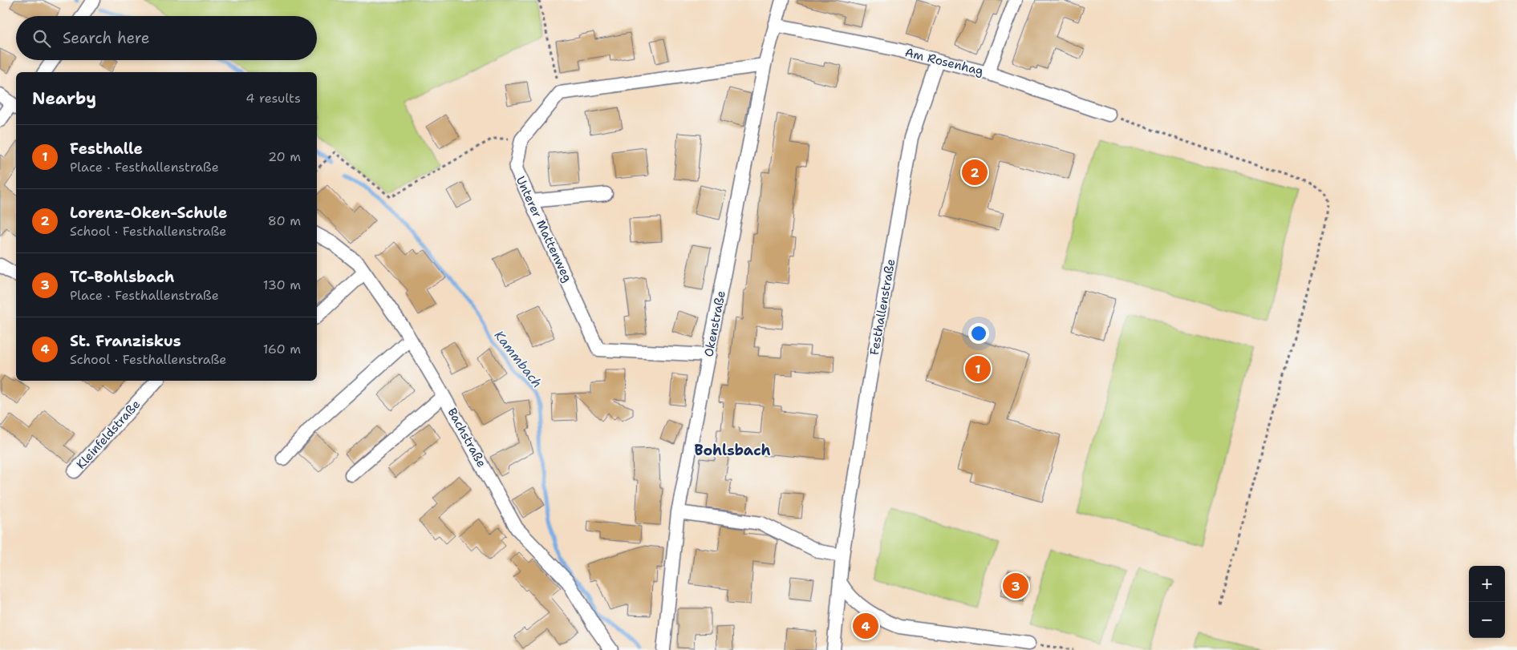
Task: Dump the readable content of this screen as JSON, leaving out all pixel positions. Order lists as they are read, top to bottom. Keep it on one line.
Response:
{"streets":{"street":["Am Rosenhag","Unterer Mattenweg","Festhallenstraße","Okenstraße","Kleinfeldstraße","Bachstraße"]},"crossings":[["Am Rosenhag","Festhallenstraße"],["Am Rosenhag","Okenstraße"],["Unterer Mattenweg","Okenstraße"]],"districts":["Bohlsbach"],"water":["Kammbach"],"page":{"search":"Search here","heading":["Nearby","4 results"],"list":[{"mark":"1","name":"Festhalle","note":"Place · Festhallenstraße","value":"20 m"},{"mark":"2","name":"Lorenz-Oken-Schule","note":"School · Festhallenstraße","value":"80 m"},{"mark":"3","name":"TC-Bohlsbach","note":"Place · Festhallenstraße","value":"130 m"},{"mark":"4","name":"St. Franziskus","note":"School · Festhallenstraße","value":"160 m"}],"pins":["2","1","3","4"],"map_buttons":["+","−"]}}
